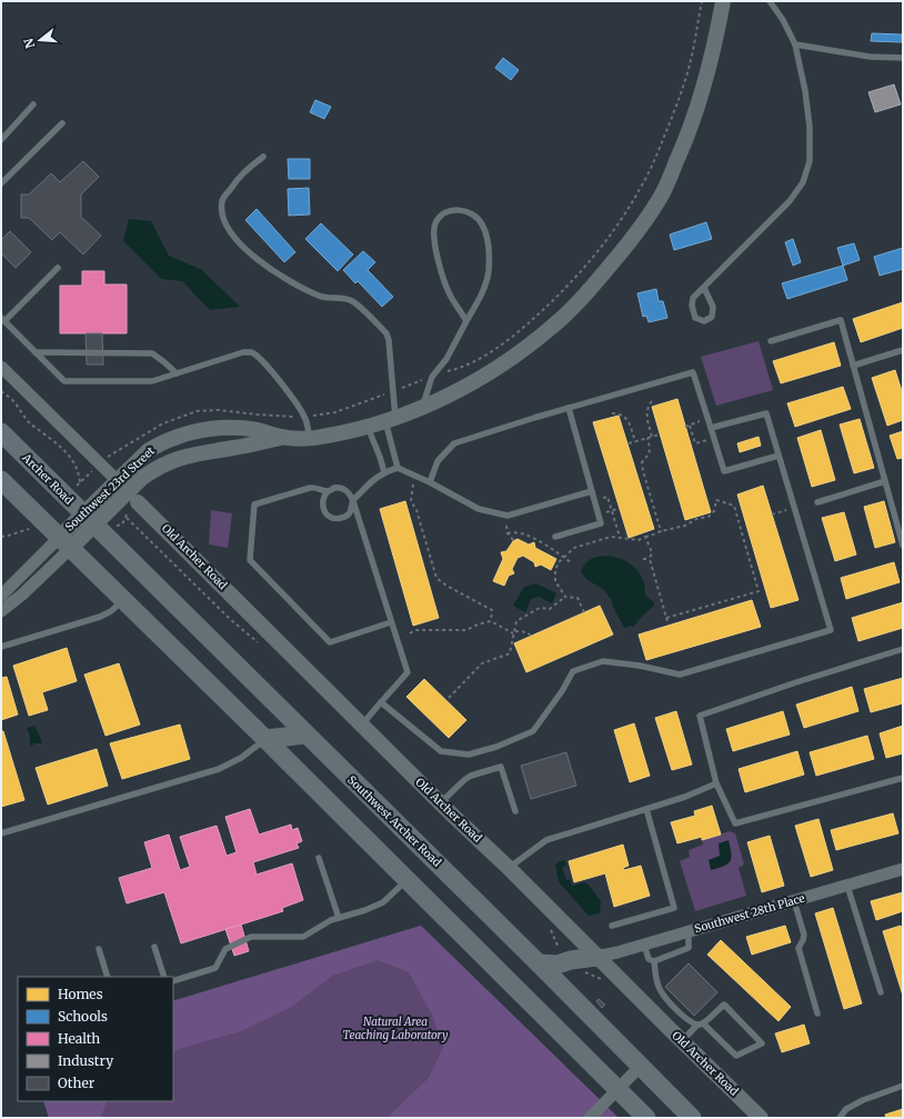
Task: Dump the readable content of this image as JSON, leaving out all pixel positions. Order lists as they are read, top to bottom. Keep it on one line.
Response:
{"streets":{"main road":["Archer Road","Southwest Archer Road"],"street":["Southwest 23rd Street","Old Archer Road","Southwest 28th Place"]},"crossings":[["Archer Road","Southwest 23rd Street"],["Archer Road","Southwest Archer Road"],["Southwest 23rd Street","Old Archer Road"],["Southwest 23rd Street","Southwest Archer Road"],["Old Archer Road","Southwest 28th Place"]],"parks":["Natural Area Teaching Laboratory"],"legend":["Homes","Schools","Health","Industry","Other"],"north":"left"}
